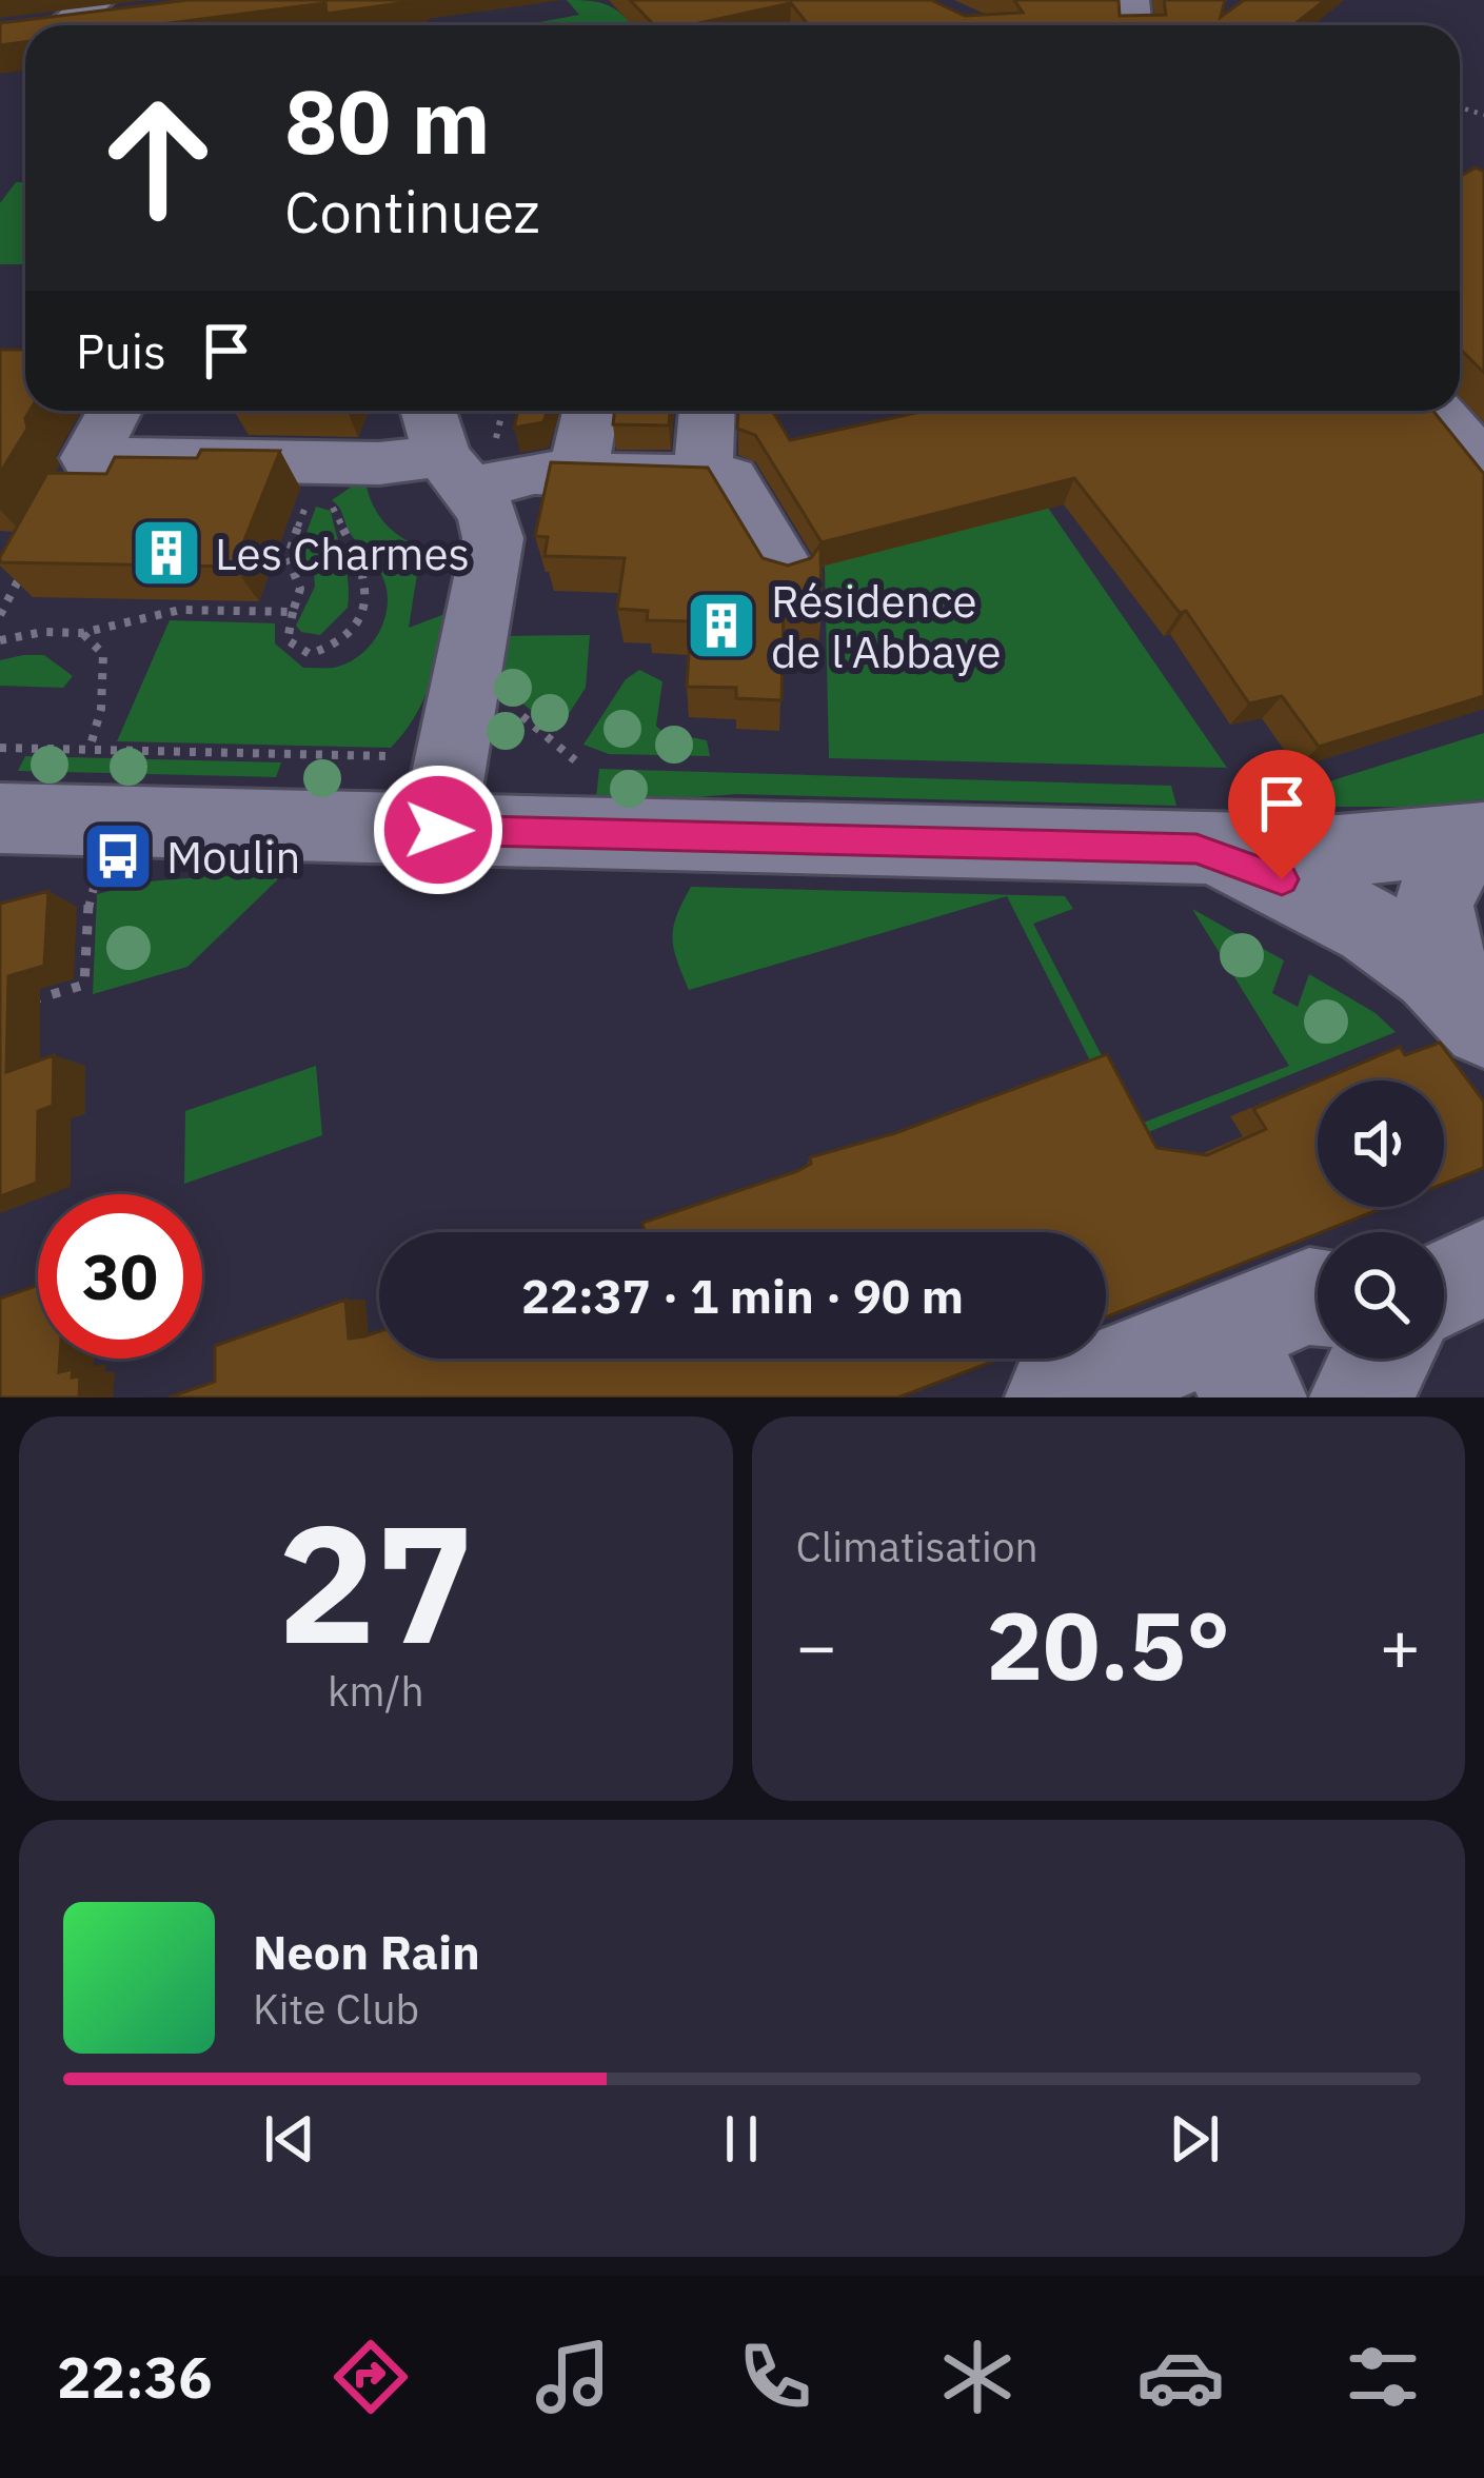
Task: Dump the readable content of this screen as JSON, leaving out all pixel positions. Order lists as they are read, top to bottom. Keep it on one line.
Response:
{"places":{"building":["Les Charmes","Résidence de l'Abbaye"],"bus stop":["Moulin"]},"page":{"turn":["80 m","Continuez"],"then":"Puis","limit":"30","trip":"22:37 · 1 min · 90 m","tile":[["27","km/h"],"Climatisation"],"heat":["−","20.5°","+"],"song":["Neon Rain","Kite Club"],"tabs":"22:36"}}
